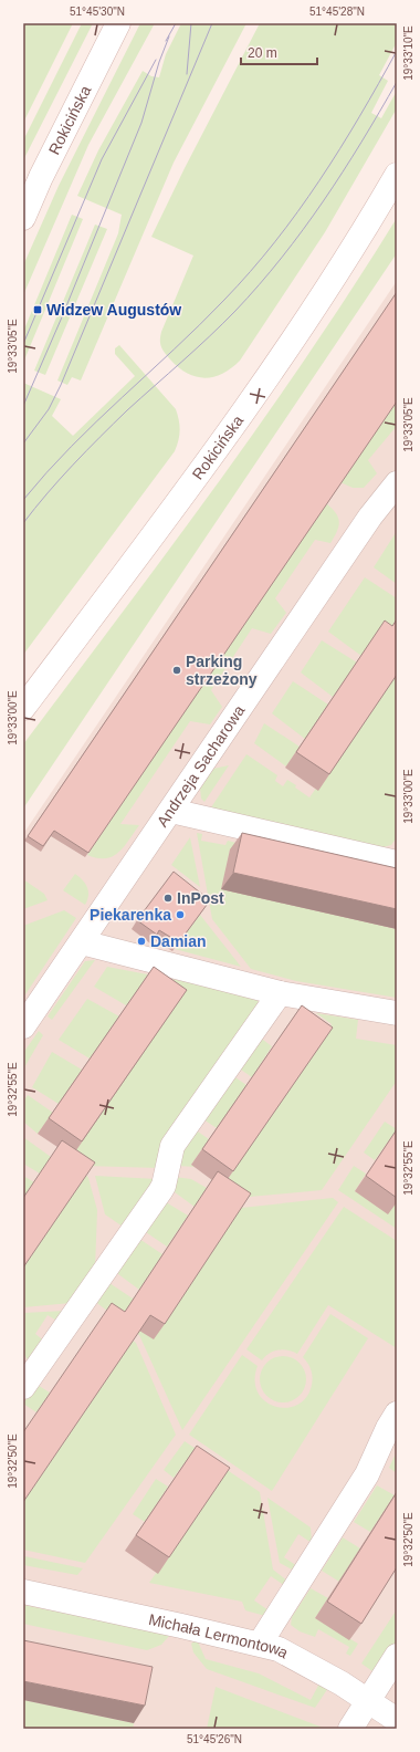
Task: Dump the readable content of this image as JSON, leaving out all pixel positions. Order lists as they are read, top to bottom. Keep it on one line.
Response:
{"streets":{"street":["Rokicińska","Andrzeja Sacharowa","Michała Lermontowa"]},"places":{"transit":["Widzew Augustów"],"other":["Parking strzeżony","InPost","Piekarenka","Damian"]},"scale_bar":"20 m","coordinates":["51°45'30\"N","51°45'28\"N","19°33'10\"E","19°33'05\"E","19°33'00\"E","19°32'55\"E","19°32'50\"E","51°45'26\"N"]}
